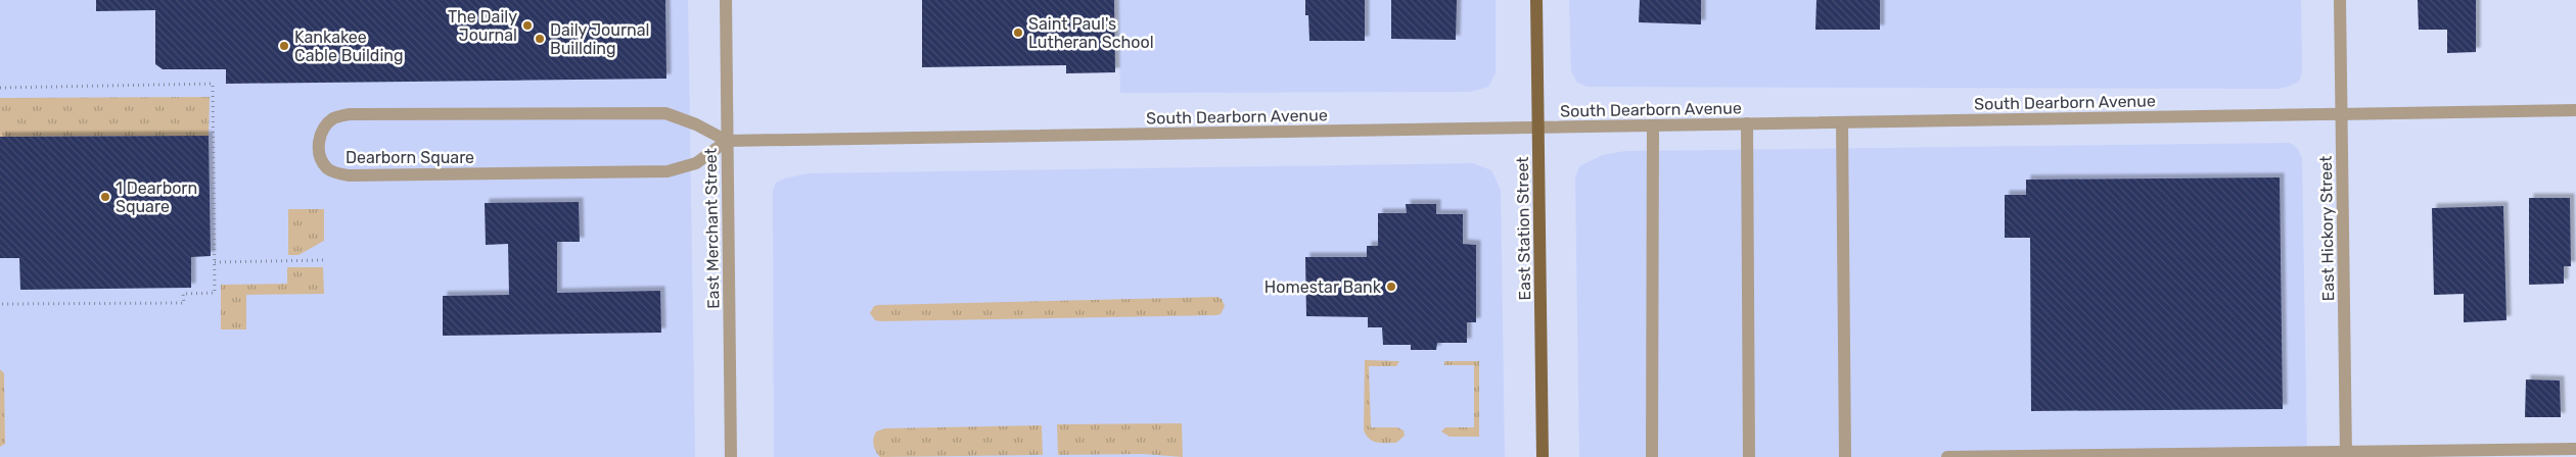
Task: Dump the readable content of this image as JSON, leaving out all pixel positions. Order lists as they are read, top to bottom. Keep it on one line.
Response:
{"streets":{"main road":["East Station Street"],"street":["South Dearborn Avenue","Dearborn Square","East Merchant Street","East Hickory Street"]},"crossings":[["South Dearborn Avenue","Dearborn Square"],["South Dearborn Avenue","East Merchant Street"],["South Dearborn Avenue","East Station Street"],["South Dearborn Avenue","East Hickory Street"],["Dearborn Square","East Merchant Street"]],"places":["The Daily Journal","Saint Paul's Lutheran School","Daily Journal Buillding","Kankakee Cable Building","1 Dearborn Square","Homestar Bank"]}
